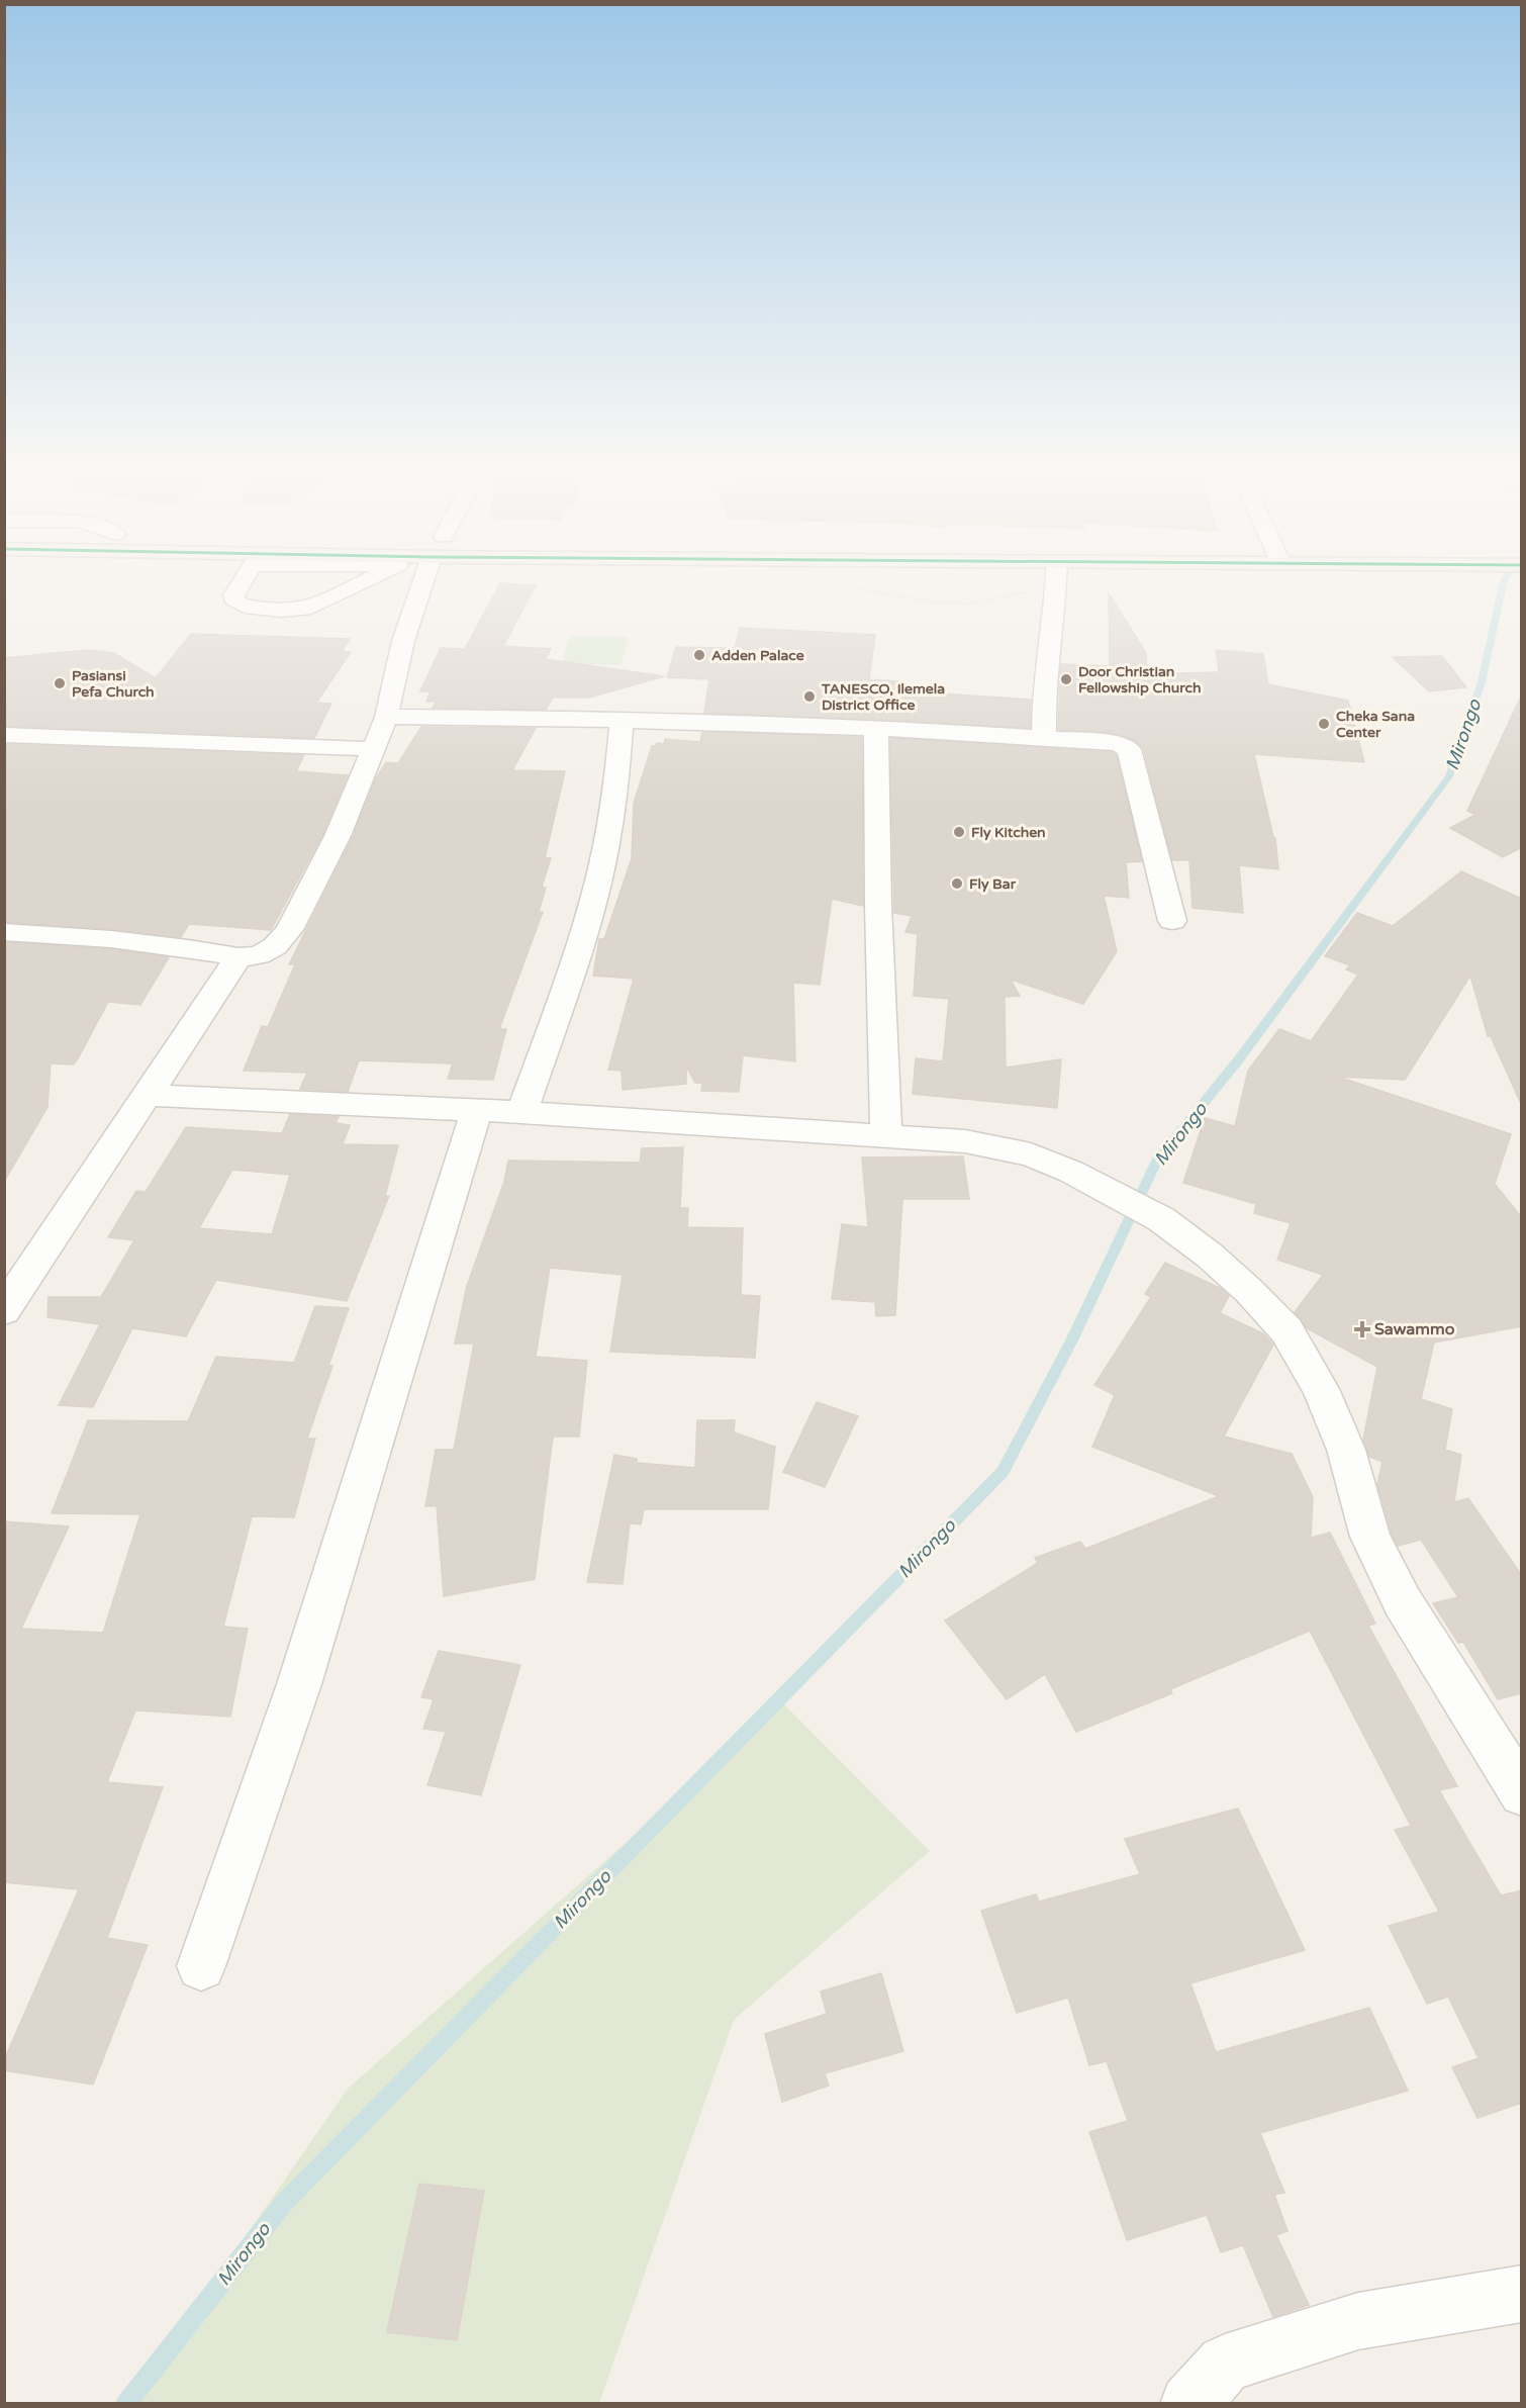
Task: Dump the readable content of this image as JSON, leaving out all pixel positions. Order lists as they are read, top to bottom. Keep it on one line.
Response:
{"water":["Mirongo"],"places":{"other":["Adden Palace","Door Christian Fellowship Church","Pasiansi Pefa Church","TANESCO, Ilemela District Office","Cheka Sana Center","Fly Kitchen","Fly Bar"],"health":["Sawammo"]}}
